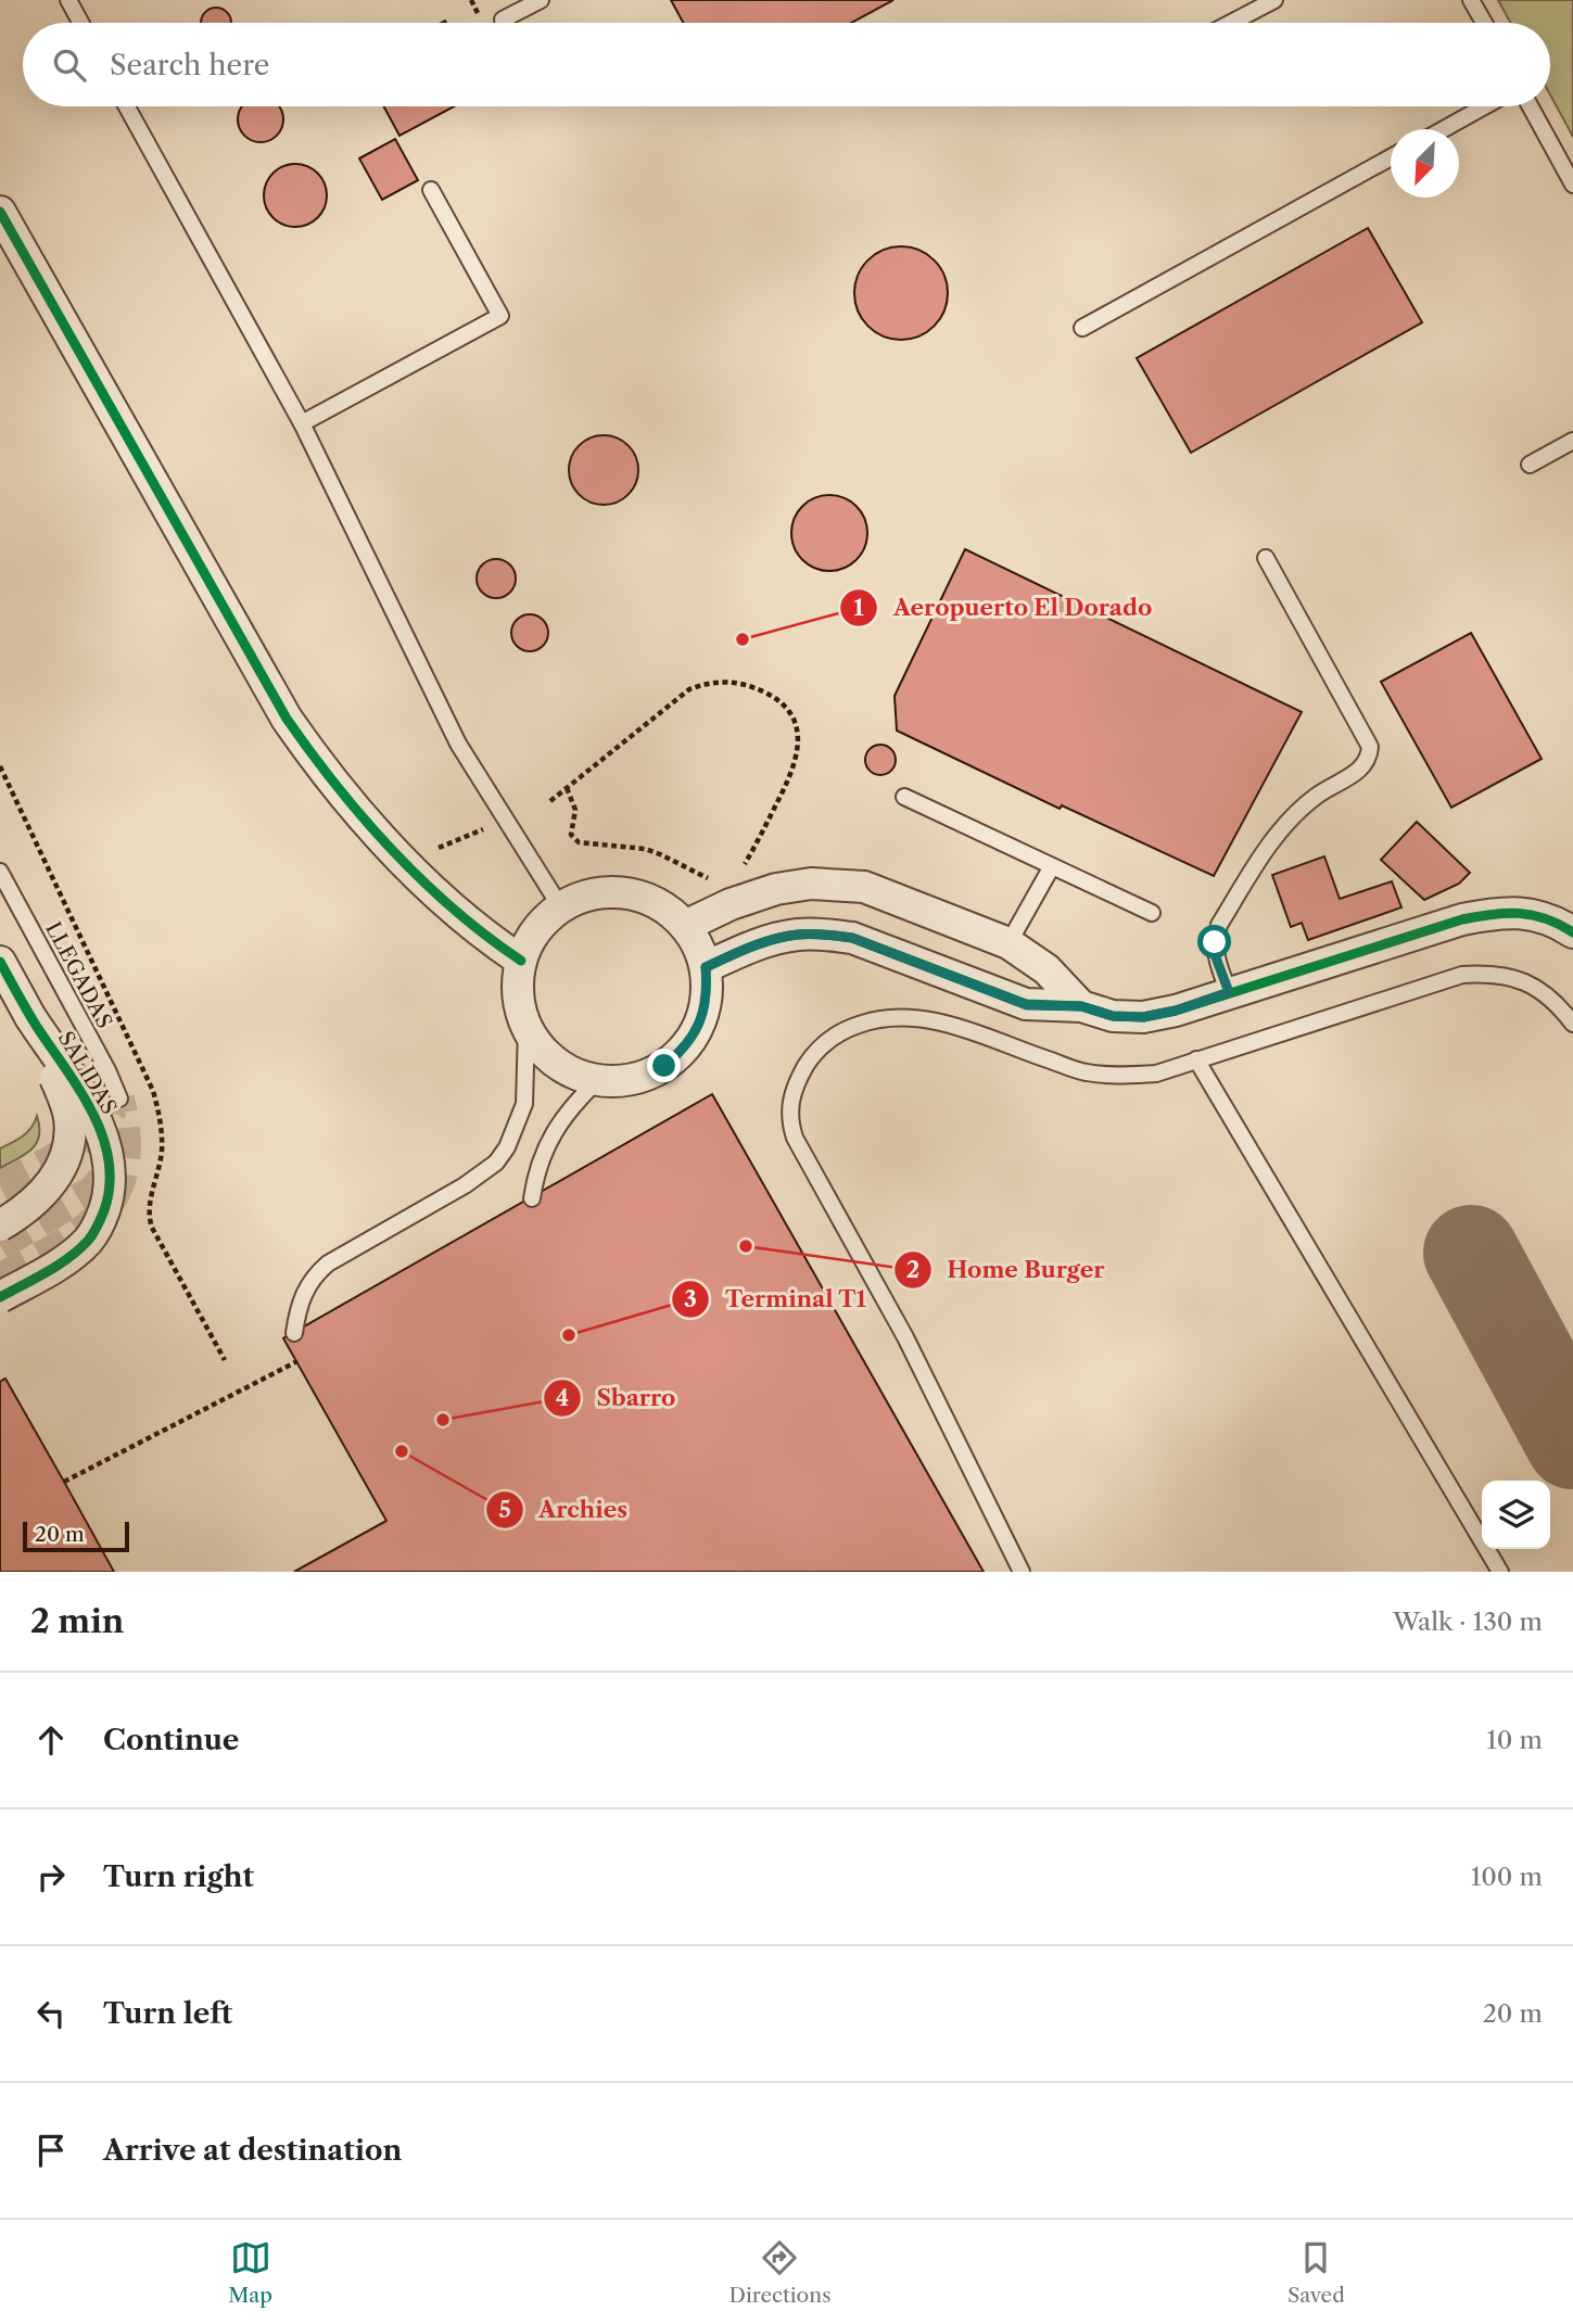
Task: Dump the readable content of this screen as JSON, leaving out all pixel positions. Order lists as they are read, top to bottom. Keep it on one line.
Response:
{"streets":{"street":["SALIDAS"],"lane":["LLEGADAS"]},"places":["Aeropuerto El Dorado","Home Burger","Terminal T1","Sbarro","Archies"],"scale_bar":"20 m","north":"bottom left","page":{"search":"Search here","scale":"20 m","heading":["2 min","Walk · 130 m"],"list":[["Continue","10 m"],["Turn right","100 m"],["Turn left","20 m"],"Arrive at destination"],"nav":["Map","Directions","Saved"]}}
